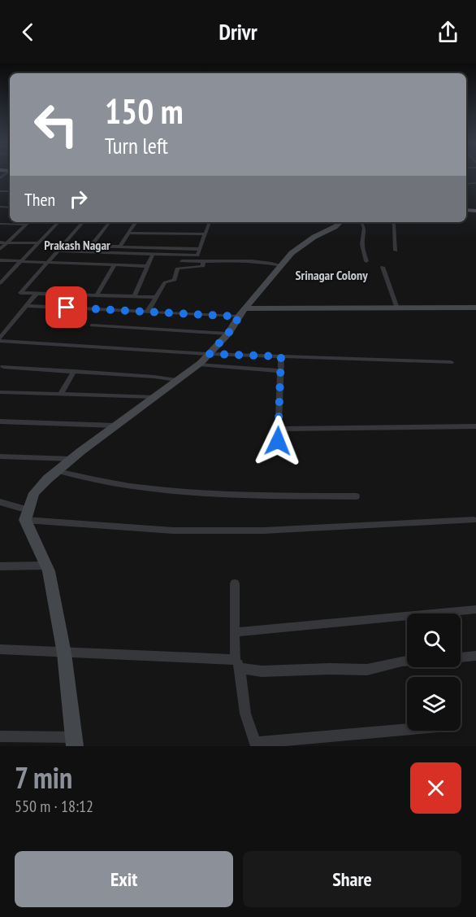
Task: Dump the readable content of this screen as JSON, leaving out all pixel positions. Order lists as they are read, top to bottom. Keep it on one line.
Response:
{"districts":["Prakash Nagar","Srinagar Colony"],"page":{"header":"Drivr","turn":["150 m","Turn left"],"then":"Then","heading":["7 min","550 m · 18:12"],"buttons":["Exit","Share"]}}
